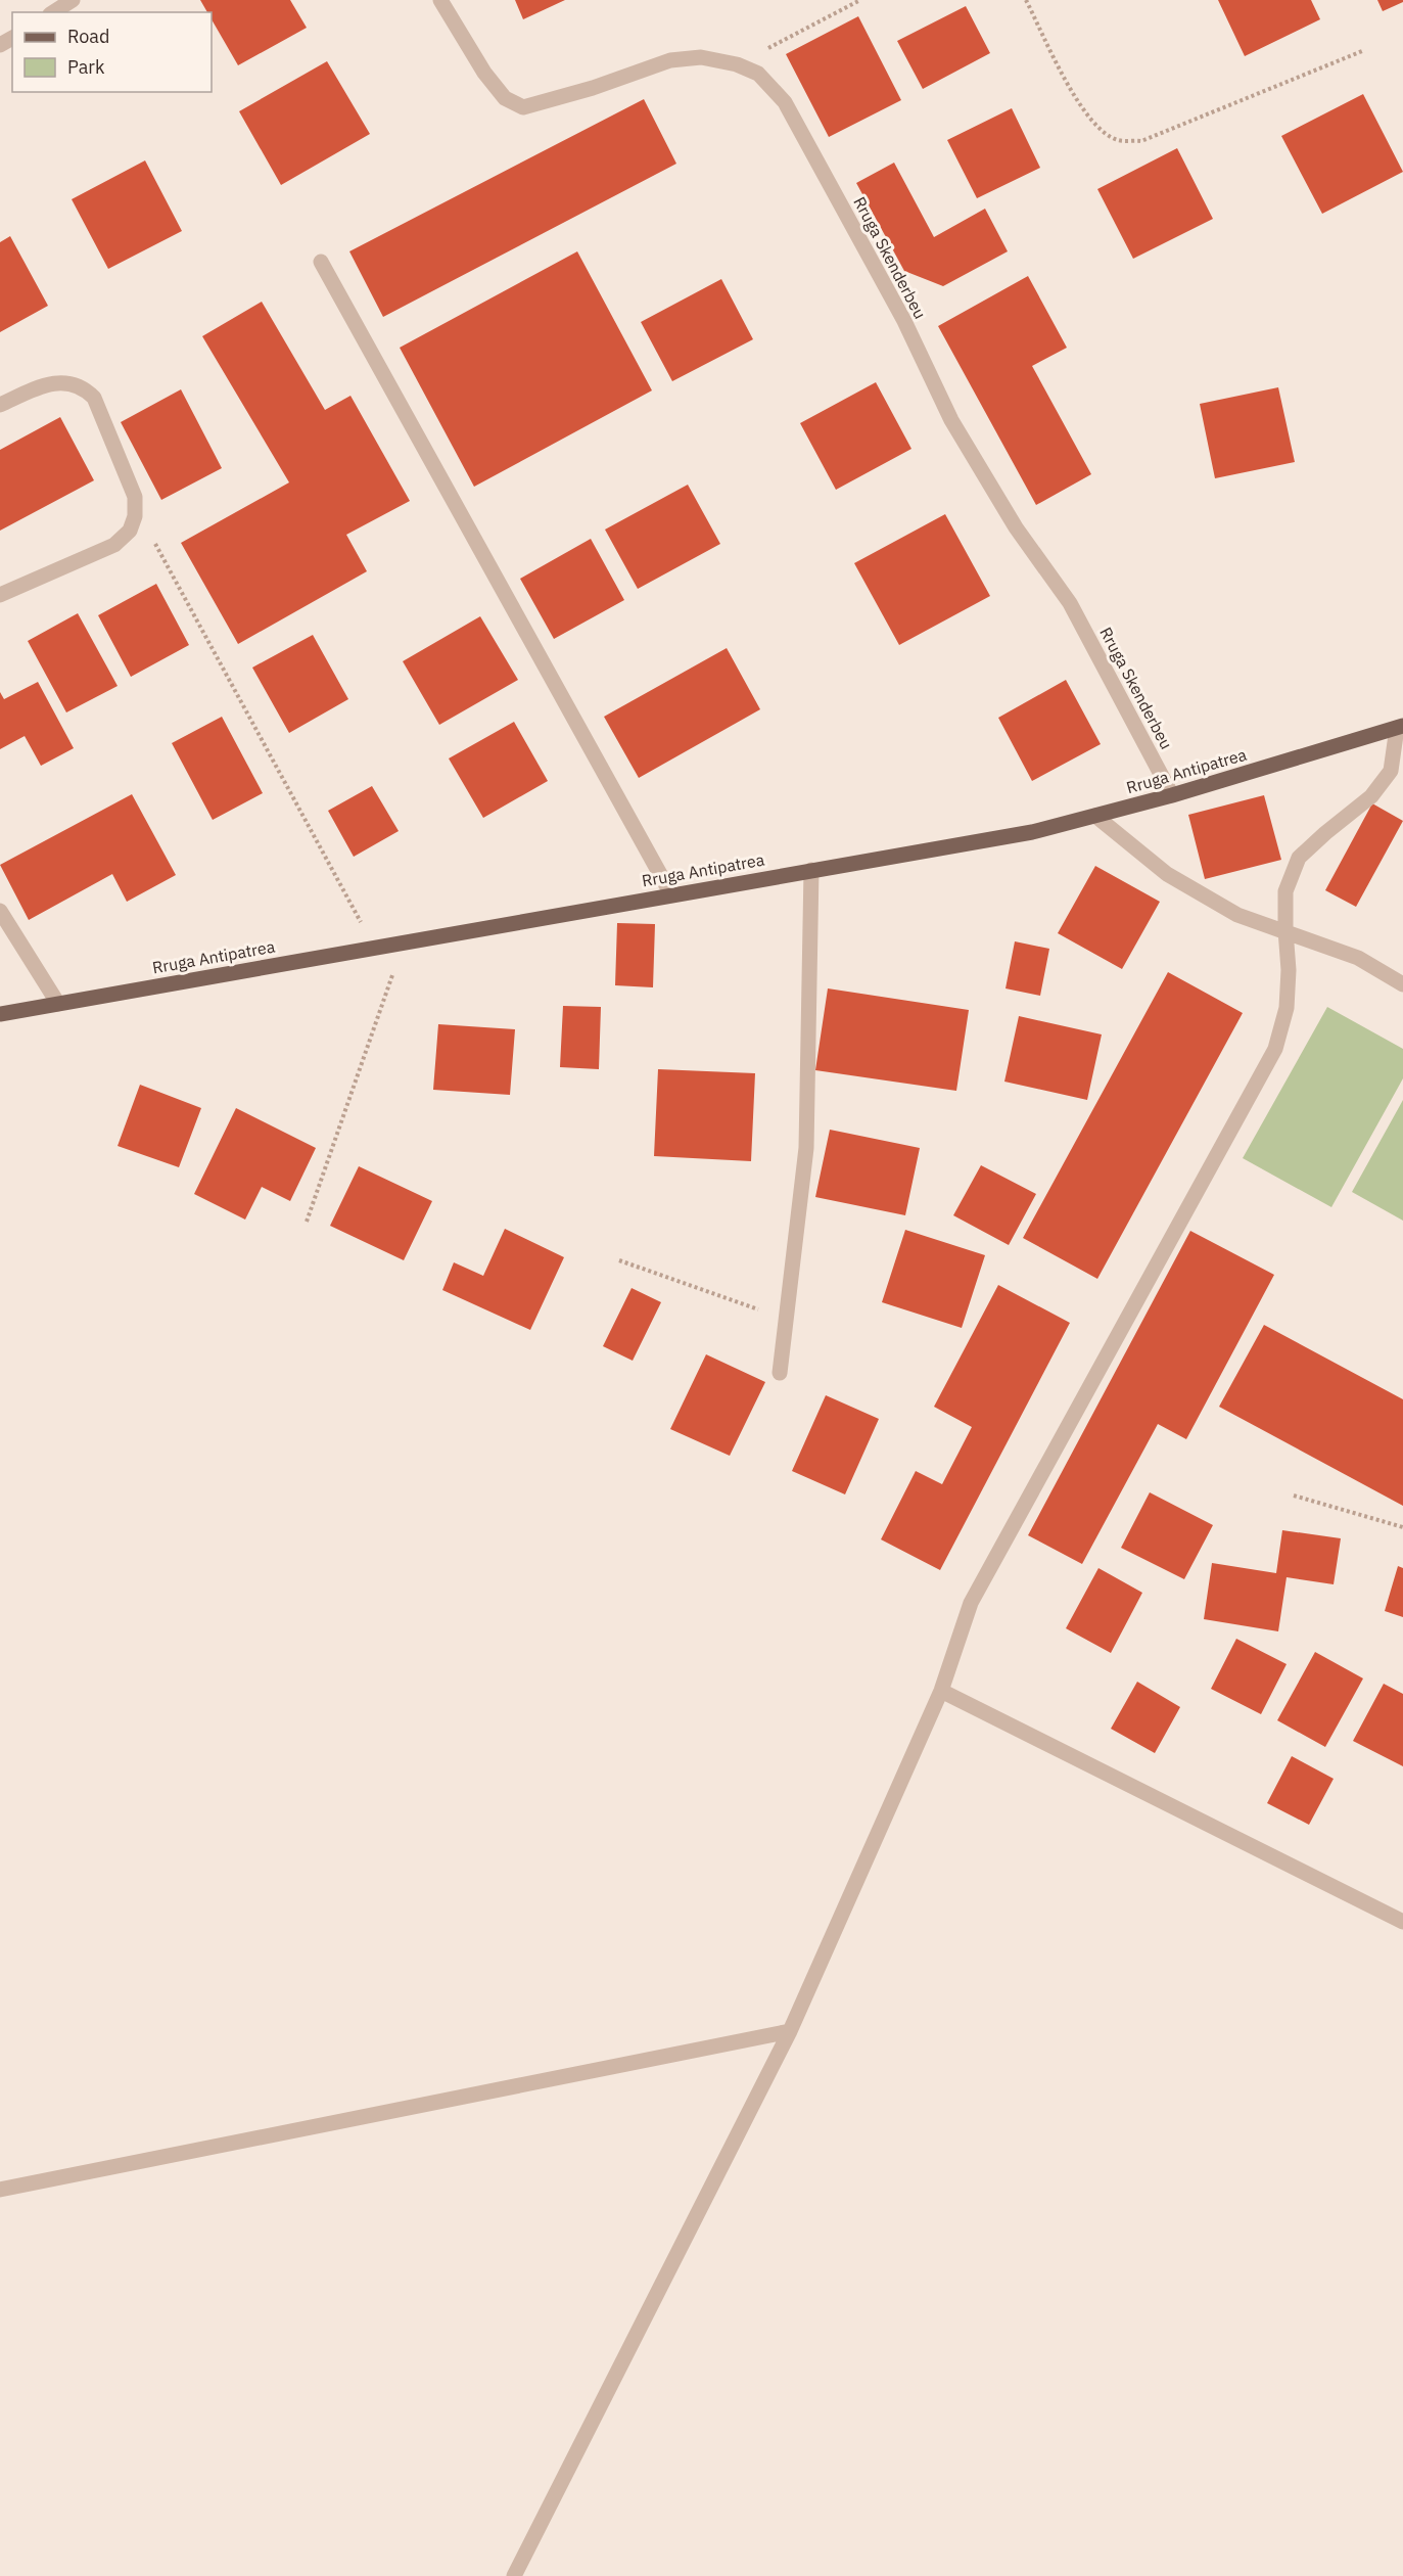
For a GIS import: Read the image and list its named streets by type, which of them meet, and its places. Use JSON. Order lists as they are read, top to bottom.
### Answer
{
  "streets": {
    "main road": ["Rruga Antipatrea"],
    "street": ["Rruga Skenderbeu"]
  },
  "crossings": [
    ["Rruga Skenderbeu", "Rruga Antipatrea"]
  ],
  "legend": ["Road", "Park"]
}
